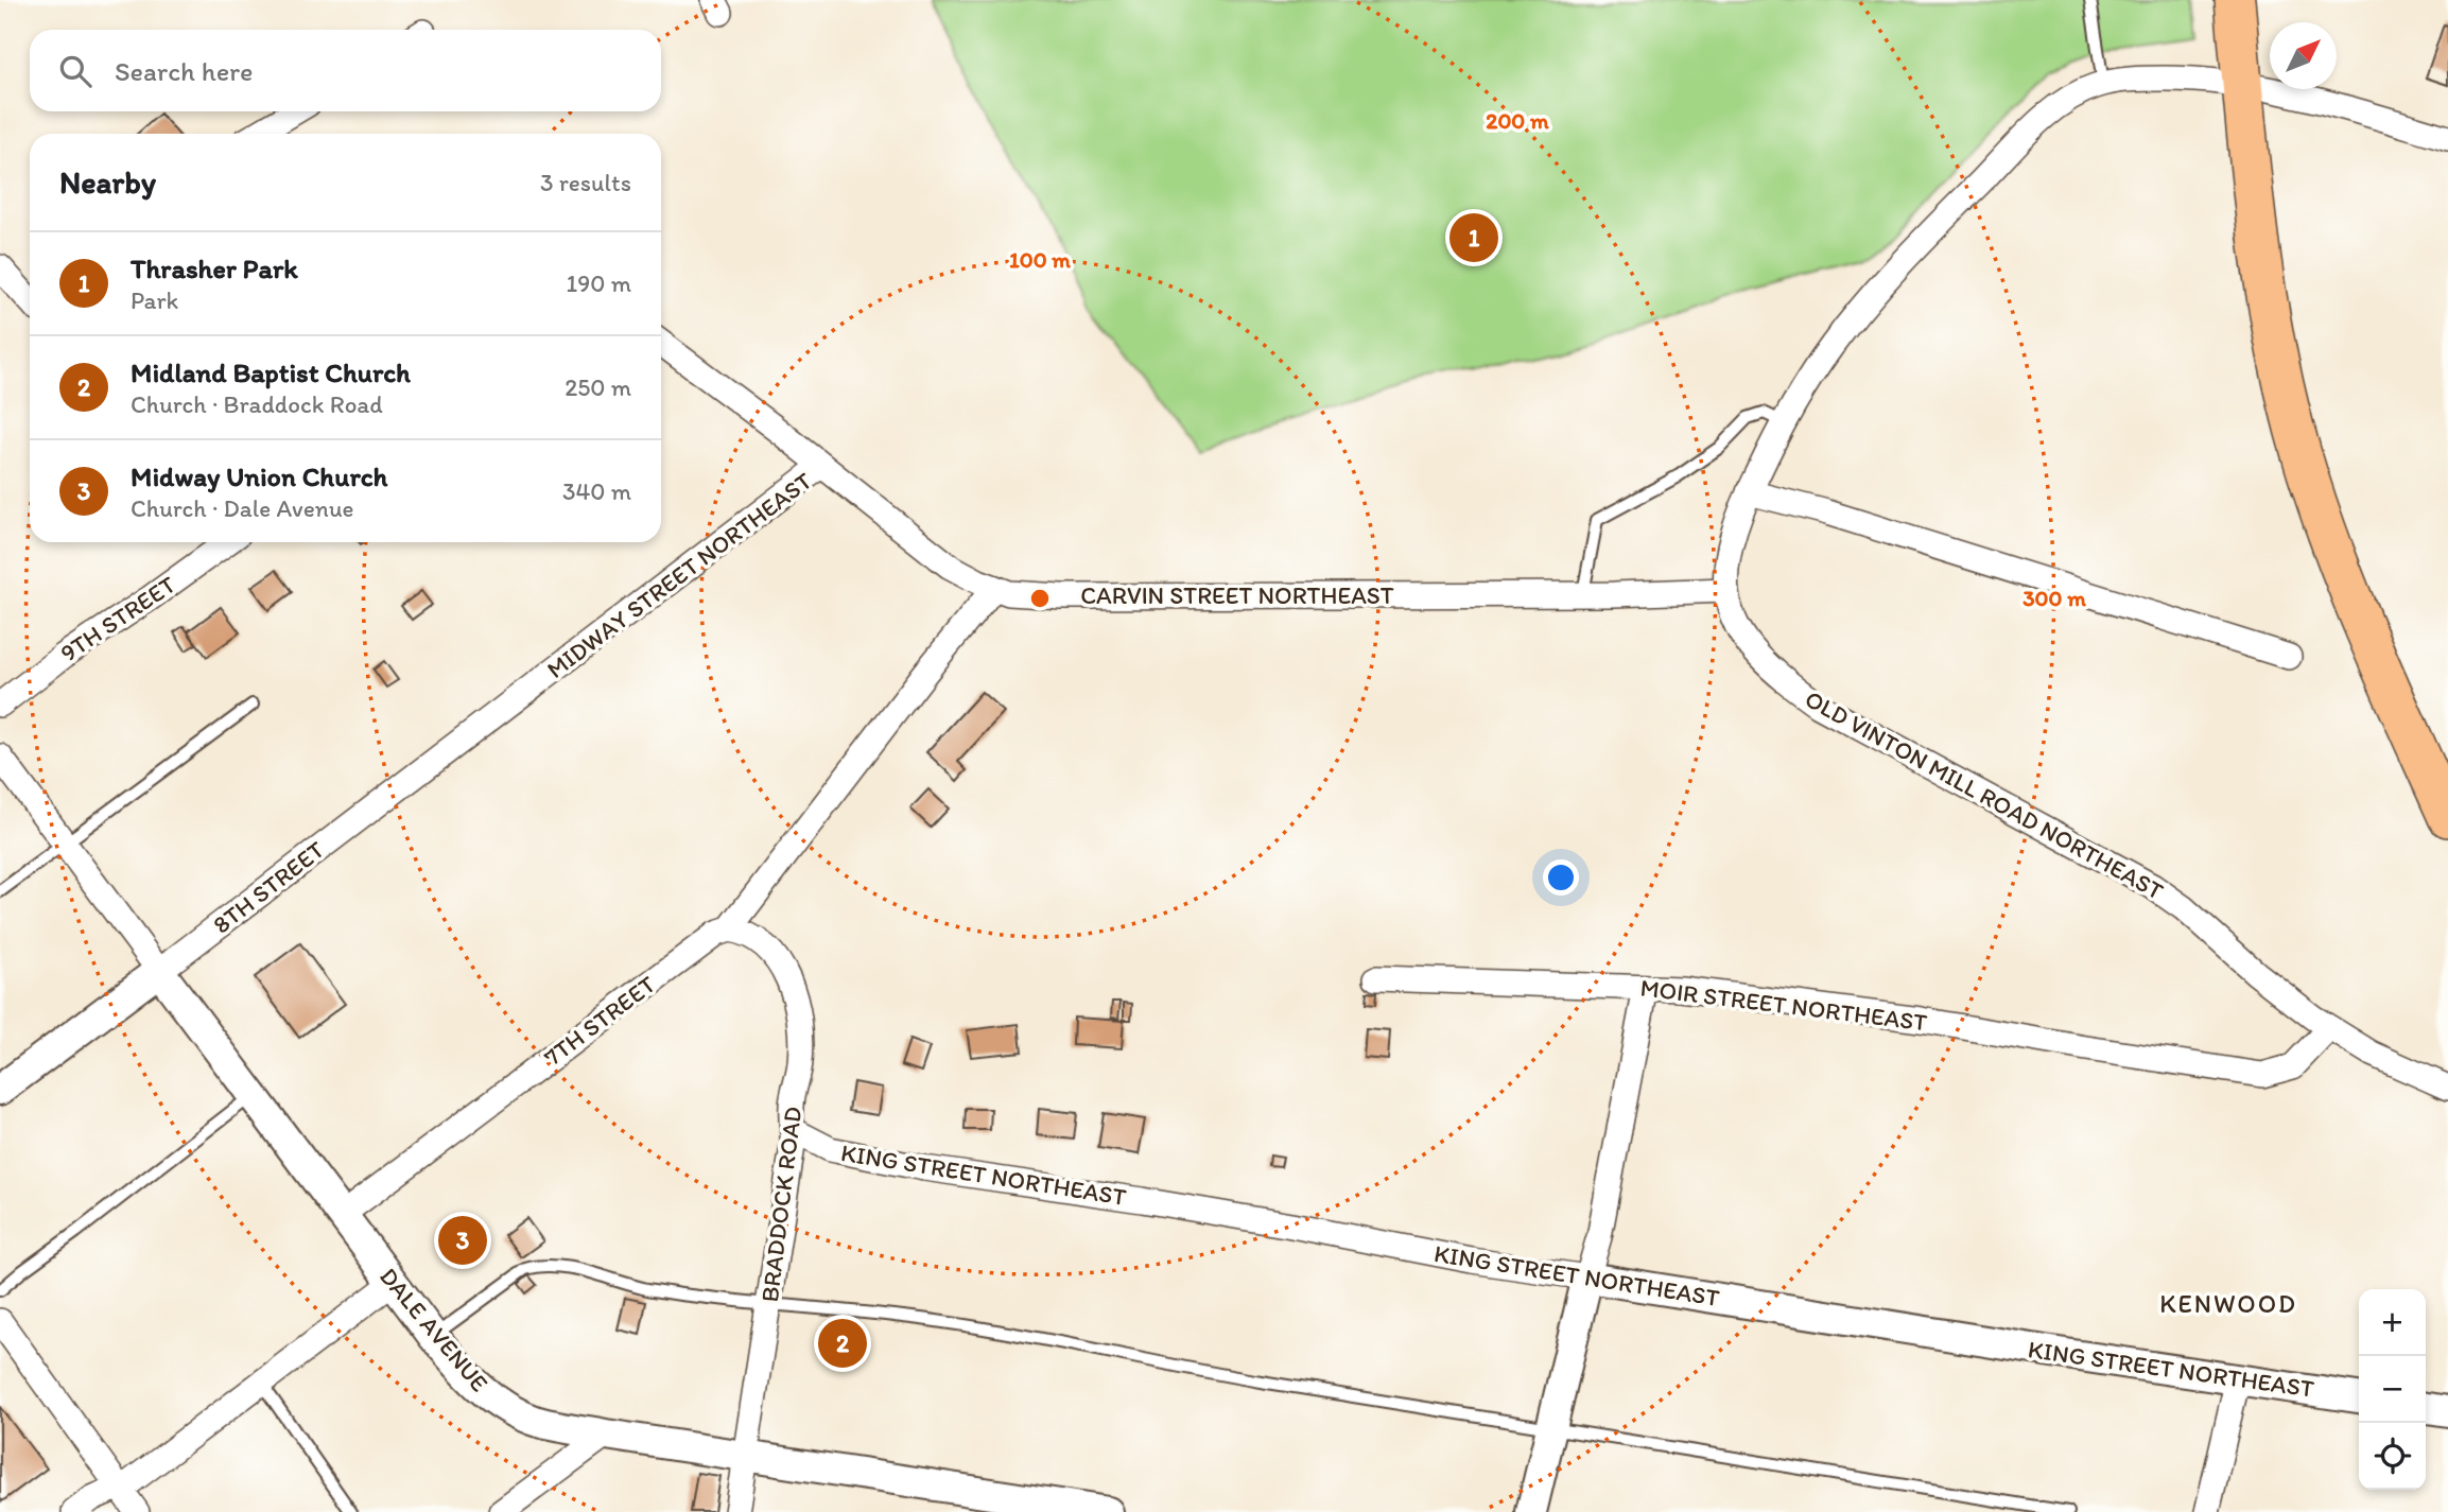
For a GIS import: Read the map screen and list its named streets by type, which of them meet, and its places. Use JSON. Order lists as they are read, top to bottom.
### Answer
{
  "streets": {
    "street": [
      "MIDWAY STREET NORTHEAST",
      "CARVIN STREET NORTHEAST",
      "9TH STREET",
      "OLD VINTON MILL ROAD NORTHEAST",
      "8TH STREET",
      "MOIR STREET NORTHEAST",
      "7TH STREET",
      "KING STREET NORTHEAST",
      "BRADDOCK ROAD",
      "DALE AVENUE"
    ]
  },
  "crossings": [
    ["MIDWAY STREET NORTHEAST", "CARVIN STREET NORTHEAST"],
    ["MIDWAY STREET NORTHEAST", "8TH STREET"],
    ["CARVIN STREET NORTHEAST", "OLD VINTON MILL ROAD NORTHEAST"],
    ["CARVIN STREET NORTHEAST", "7TH STREET"],
    ["OLD VINTON MILL ROAD NORTHEAST", "MOIR STREET NORTHEAST"],
    ["8TH STREET", "DALE AVENUE"],
    ["7TH STREET", "BRADDOCK ROAD"],
    ["7TH STREET", "DALE AVENUE"],
    ["KING STREET NORTHEAST", "BRADDOCK ROAD"],
    ["BRADDOCK ROAD", "DALE AVENUE"]
  ],
  "districts": ["KENWOOD"],
  "north": "top right",
  "page": {
    "search": "Search here",
    "heading": ["Nearby", "3 results"],
    "pins": ["1", "3", "2"],
    "list": [
      {
        "mark": "1",
        "name": "Thrasher Park",
        "note": "Park",
        "value": "190 m"
      },
      {
        "mark": "2",
        "name": "Midland Baptist Church",
        "note": "Church · Braddock Road",
        "value": "250 m"
      },
      {
        "mark": "3",
        "name": "Midway Union Church",
        "note": "Church · Dale Avenue",
        "value": "340 m"
      }
    ],
    "map_buttons": ["+", "−"]
  },
  "rings": ["200 m", "100 m", "300 m"]
}
